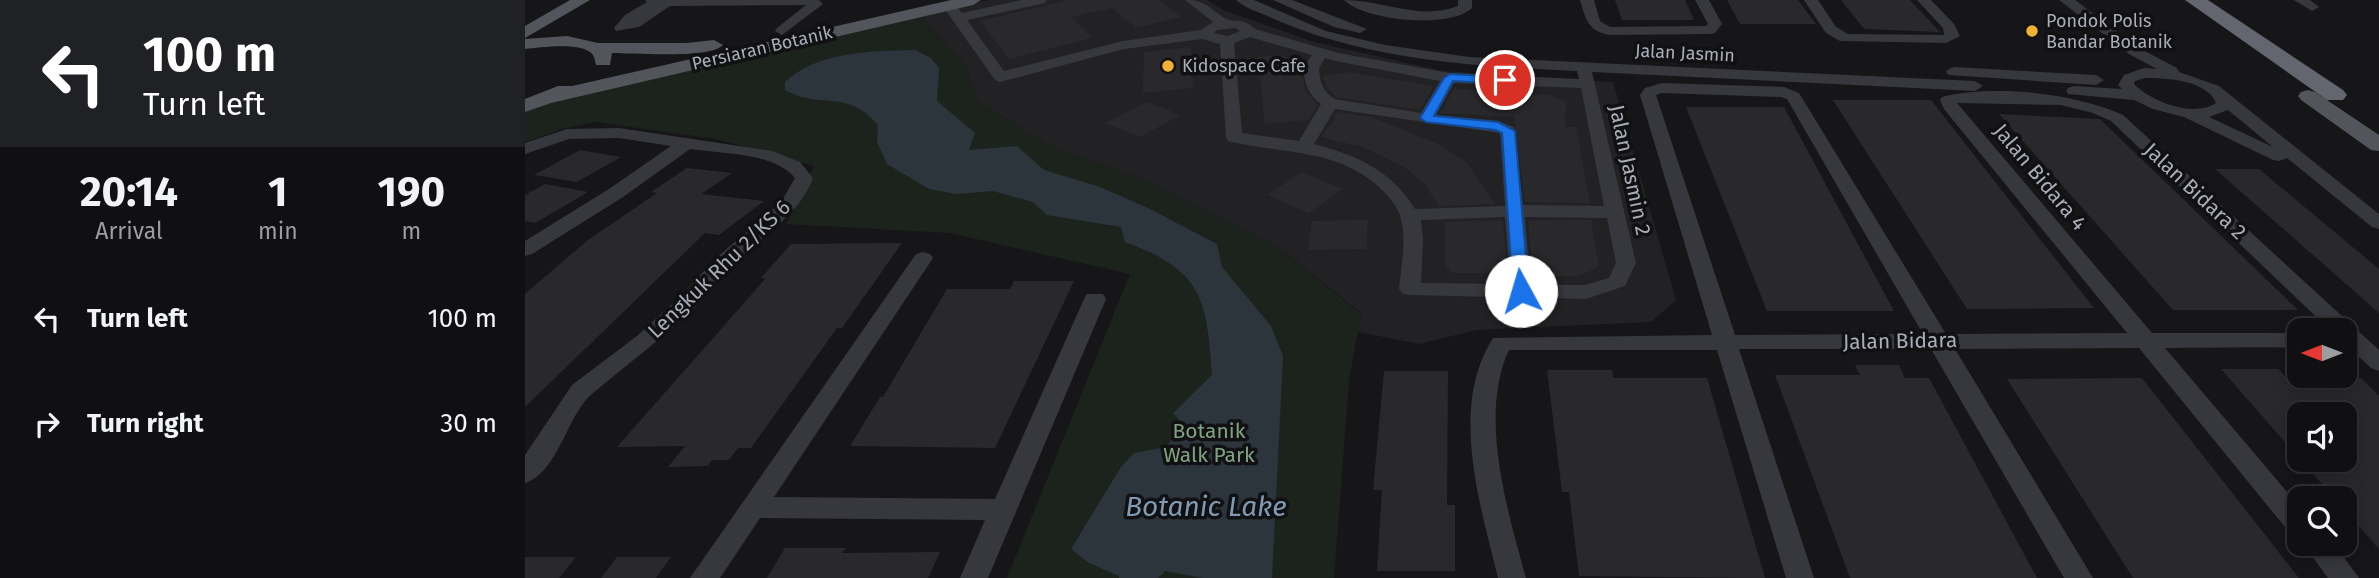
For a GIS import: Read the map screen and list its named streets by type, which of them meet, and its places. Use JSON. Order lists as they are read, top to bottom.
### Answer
{
  "streets": {
    "main road": ["Persiaran Botanik"],
    "street": [
      "Jalan Jasmin",
      "Jalan Jasmin 2",
      "Jalan Bidara 4",
      "Jalan Bidara 2",
      "Lengkuk Rhu 2/KS 6",
      "Jalan Bidara"
    ]
  },
  "crossings": [
    ["Jalan Jasmin", "Jalan Jasmin 2"],
    ["Jalan Bidara 4", "Jalan Bidara 2"],
    ["Jalan Bidara 4", "Jalan Bidara"]
  ],
  "water": ["Botanic Lake"],
  "parks": ["Botanik Walk Park"],
  "places": ["Pondok Polis Bandar Botanik", "Kidospace Cafe"],
  "north": "left",
  "page": {
    "turn": ["100 m", "Turn left"],
    "eta": [
      "20:14",
      "Arrival",
      "1",
      "min",
      "190",
      "m"
    ],
    "list": [
      {
        "name": "Turn left",
        "value": "100 m"
      },
      {
        "name": "Turn right",
        "value": "30 m"
      }
    ]
  }
}
